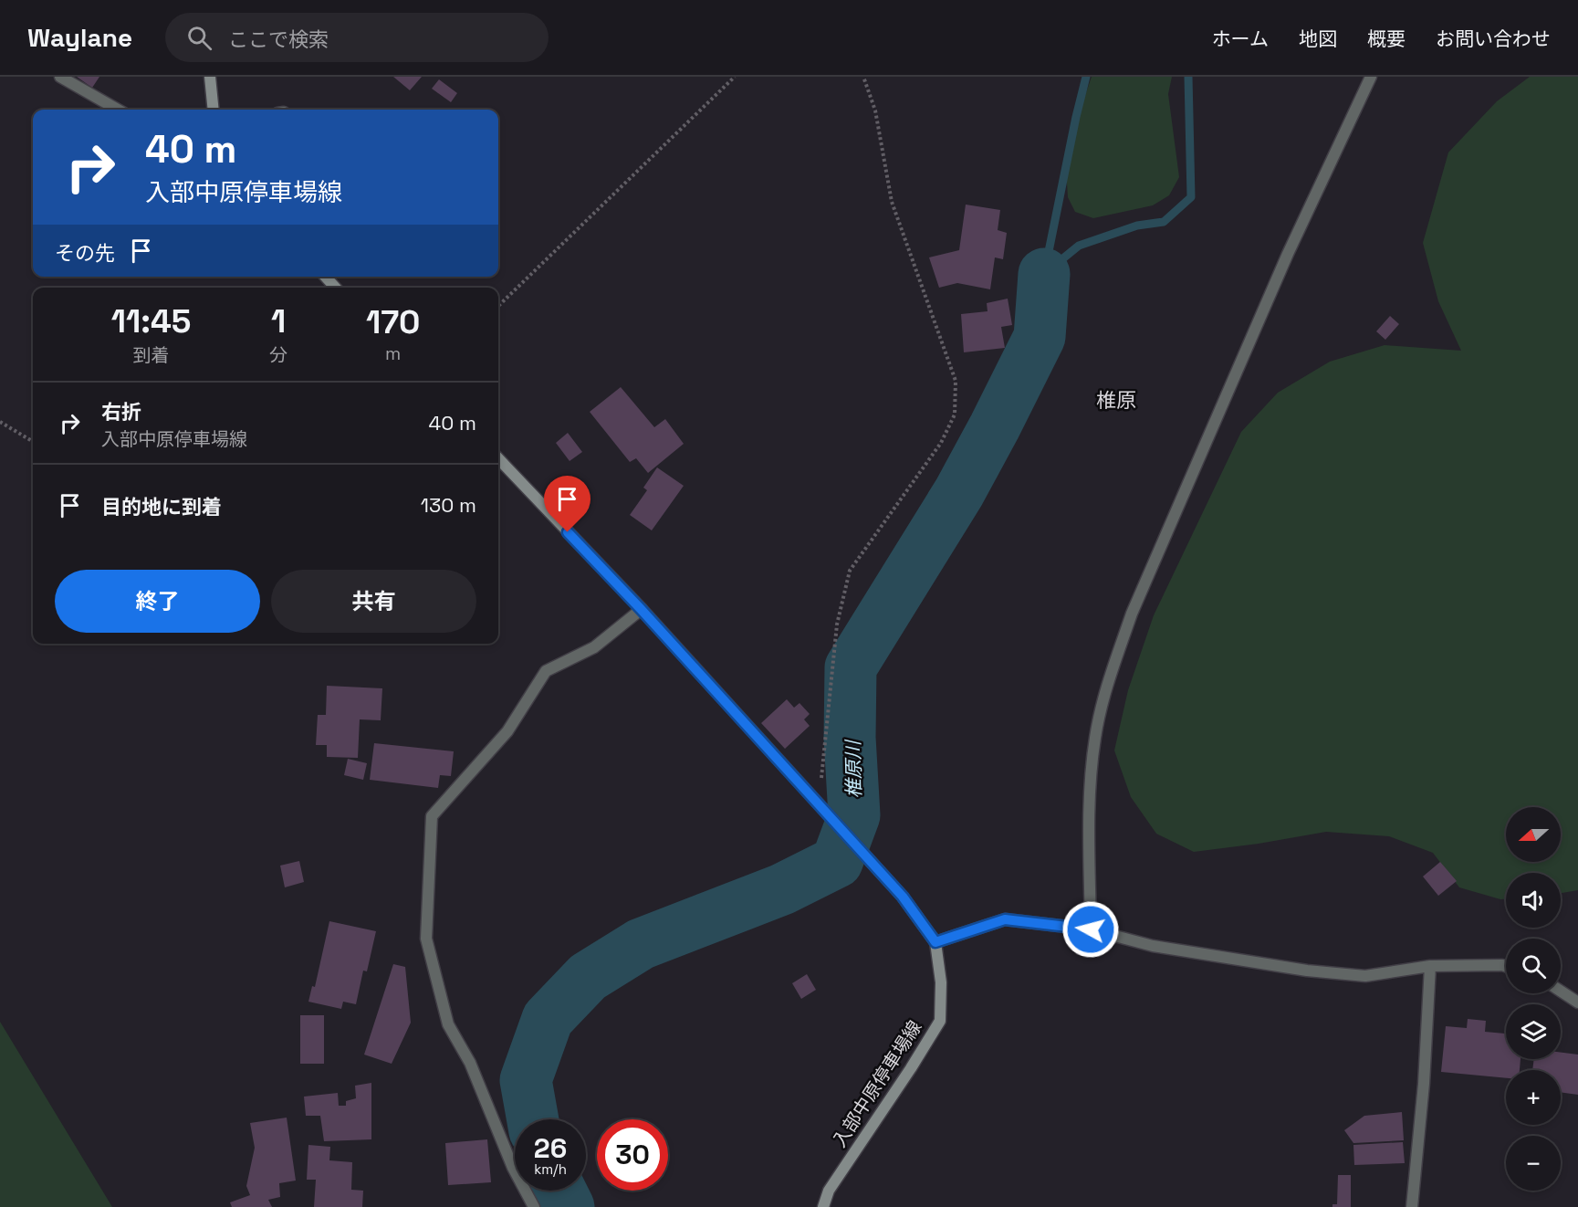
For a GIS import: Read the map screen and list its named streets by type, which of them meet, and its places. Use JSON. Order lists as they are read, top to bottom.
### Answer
{
  "streets": {
    "main road": ["入部中原停車場線"]
  },
  "districts": ["椎原"],
  "water": ["椎原川"],
  "north": "left",
  "page": {
    "header": "Waylane",
    "search": "ここで検索",
    "nav": [
      "ホーム",
      "地図",
      "概要",
      "お問い合わせ"
    ],
    "turn": ["40 m", "入部中原停車場線"],
    "then": "その先",
    "eta": [
      "11:45",
      "到着",
      "1",
      "分",
      "170",
      "m"
    ],
    "list": [
      {
        "name": "右折",
        "note": "入部中原停車場線",
        "value": "40 m"
      },
      {
        "name": "目的地に到着",
        "value": "130 m"
      }
    ],
    "buttons": ["終了", "共有"],
    "map_buttons": ["+", "−"],
    "speed": "26 km/h",
    "limit": "30"
  }
}
